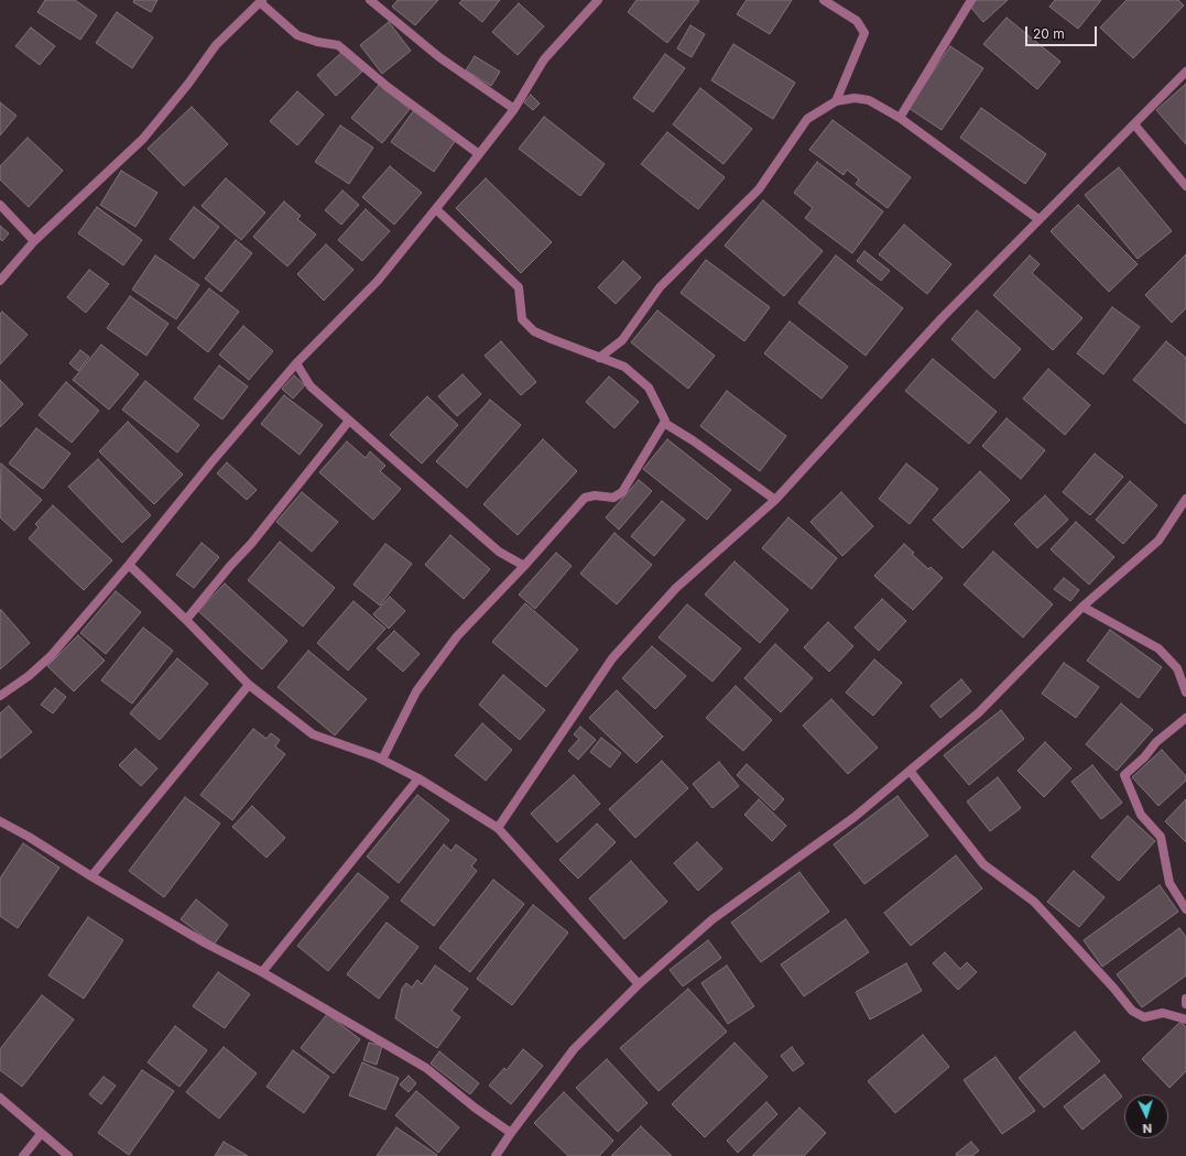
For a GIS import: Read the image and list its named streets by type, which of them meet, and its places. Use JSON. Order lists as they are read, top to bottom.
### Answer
{
  "scale_bar": "20 m",
  "north": "bottom"
}
